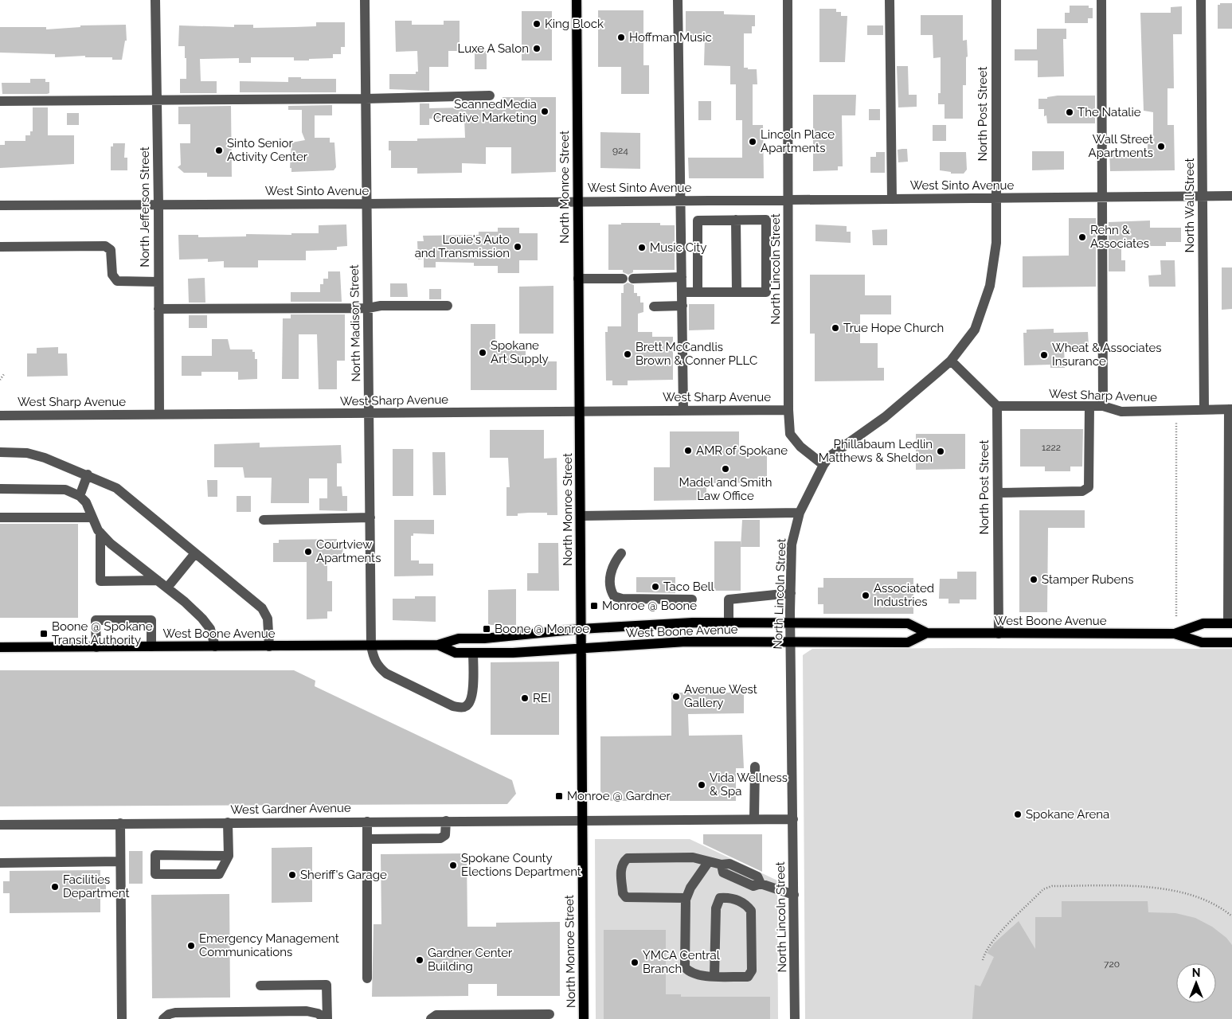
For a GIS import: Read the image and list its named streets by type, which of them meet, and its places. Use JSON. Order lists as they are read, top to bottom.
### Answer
{
  "streets": {
    "main road": ["North Monroe Street", "West Boone Avenue"],
    "street": [
      "North Post Street",
      "West Sinto Avenue",
      "North Wall Street",
      "North Jefferson Street",
      "North Lincoln Street",
      "North Madison Street",
      "West Sharp Avenue",
      "West Gardner Avenue"
    ]
  },
  "crossings": [
    ["North Post Street", "West Sinto Avenue"],
    ["North Post Street", "North Lincoln Street"],
    ["North Post Street", "West Sharp Avenue"],
    ["North Post Street", "West Boone Avenue"],
    ["West Sinto Avenue", "North Monroe Street"],
    ["West Sinto Avenue", "North Wall Street"],
    ["West Sinto Avenue", "North Jefferson Street"],
    ["West Sinto Avenue", "North Lincoln Street"],
    ["West Sinto Avenue", "North Madison Street"],
    ["North Monroe Street", "West Sharp Avenue"],
    ["North Monroe Street", "West Boone Avenue"],
    ["North Monroe Street", "West Gardner Avenue"],
    ["North Wall Street", "West Sharp Avenue"],
    ["North Jefferson Street", "West Sharp Avenue"],
    ["North Lincoln Street", "West Sharp Avenue"],
    ["North Lincoln Street", "West Boone Avenue"],
    ["North Lincoln Street", "West Gardner Avenue"],
    ["North Madison Street", "West Sharp Avenue"],
    ["North Madison Street", "West Boone Avenue"]
  ],
  "places": {
    "other": [
      "King Block",
      "Hoffman Music",
      "Luxe A Salon",
      "ScannedMedia Creative Marketing",
      "The Natalie",
      "Lincoln Place Apartments",
      "Wall Street Apartments",
      "Sinto Senior Activity Center",
      "Rehn & Associates",
      "Louie's Auto and Transmission",
      "Music City",
      "True Hope Church",
      "Spokane Art Supply",
      "Brett McCandlis Brown & Conner PLLC",
      "Wheat & Associates Insurance",
      "AMR of Spokane",
      "Phillabaum Ledlin Matthews & Sheldon",
      "Madel and Smith Law Office",
      "Courtview Apartments",
      "Stamper Rubens",
      "Taco Bell",
      "Associated Industries",
      "Avenue West Gallery",
      "REI",
      "Vida Wellness & Spa",
      "Spokane Arena",
      "Spokane County Elections Department",
      "Sheriff's Garage",
      "Facilities Department",
      "Emergency Management Communications",
      "Gardner Center Building",
      "YMCA Central Branch"
    ],
    "transit": [
      "Monroe @ Boone",
      "Boone @ Monroe",
      "Boone @ Spokane Transit Authority",
      "Monroe @ Gardner"
    ]
  },
  "house_numbers": ["924", "1222", "720"],
  "north": "top"
}
